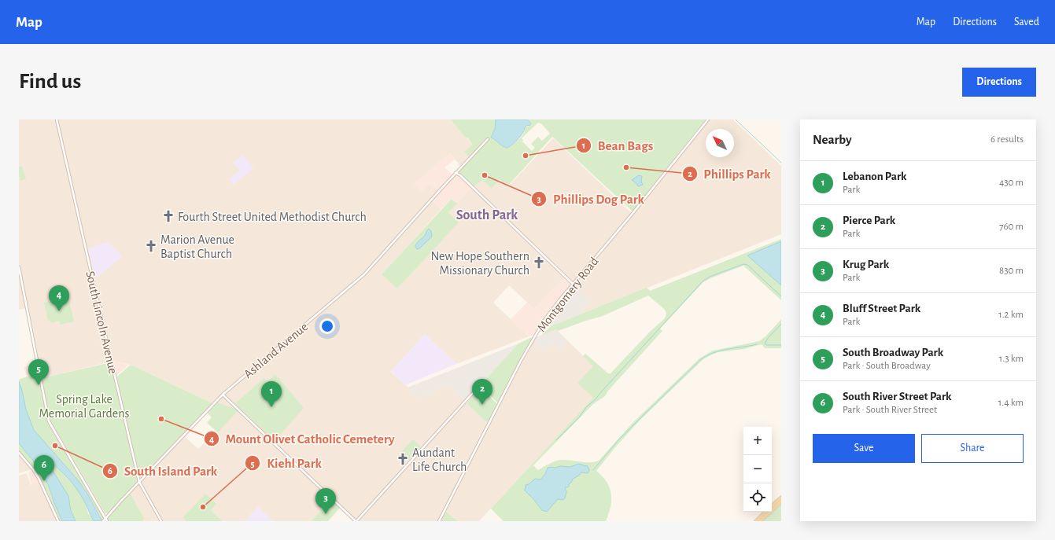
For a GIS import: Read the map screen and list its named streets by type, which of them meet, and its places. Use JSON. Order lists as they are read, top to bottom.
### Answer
{
  "streets": {
    "street": ["Montgomery Road", "South Lincoln Avenue", "Ashland Avenue"]
  },
  "crossings": [
    ["South Lincoln Avenue", "Ashland Avenue"]
  ],
  "districts": ["South Park"],
  "parks": ["Spring Lake Memorial Gardens"],
  "places": {
    "other": [
      "Bean Bags",
      "Phillips Park",
      "Phillips Dog Park",
      "Mount Olivet Catholic Cemetery",
      "South Island Park",
      "Kiehl Park"
    ],
    "church": [
      "Fourth Street United Methodist Church",
      "Marion Avenue Baptist Church",
      "New Hope Southern Missionary Church",
      "Aundant Life Church"
    ]
  },
  "north": "top left",
  "page": {
    "header": "Map",
    "nav": ["Map", "Directions", "Saved"],
    "buttons": [
      "Directions",
      ["Save", "Share"]
    ],
    "title": "Find us",
    "heading": ["Nearby", "6 results"],
    "list": [
      {
        "mark": "1",
        "name": "Lebanon Park",
        "note": "Park",
        "value": "430 m"
      },
      {
        "mark": "2",
        "name": "Pierce Park",
        "note": "Park",
        "value": "760 m"
      },
      {
        "mark": "3",
        "name": "Krug Park",
        "note": "Park",
        "value": "830 m"
      },
      {
        "mark": "4",
        "name": "Bluff Street Park",
        "note": "Park",
        "value": "1.2 km"
      },
      {
        "mark": "5",
        "name": "South Broadway Park",
        "note": "Park · South Broadway",
        "value": "1.3 km"
      },
      {
        "mark": "6",
        "name": "South River Street Park",
        "note": "Park · South River Street",
        "value": "1.4 km"
      }
    ],
    "pins": [
      "4",
      "5",
      "2",
      "1",
      "6",
      "3"
    ],
    "map_buttons": ["+", "−"]
  }
}
